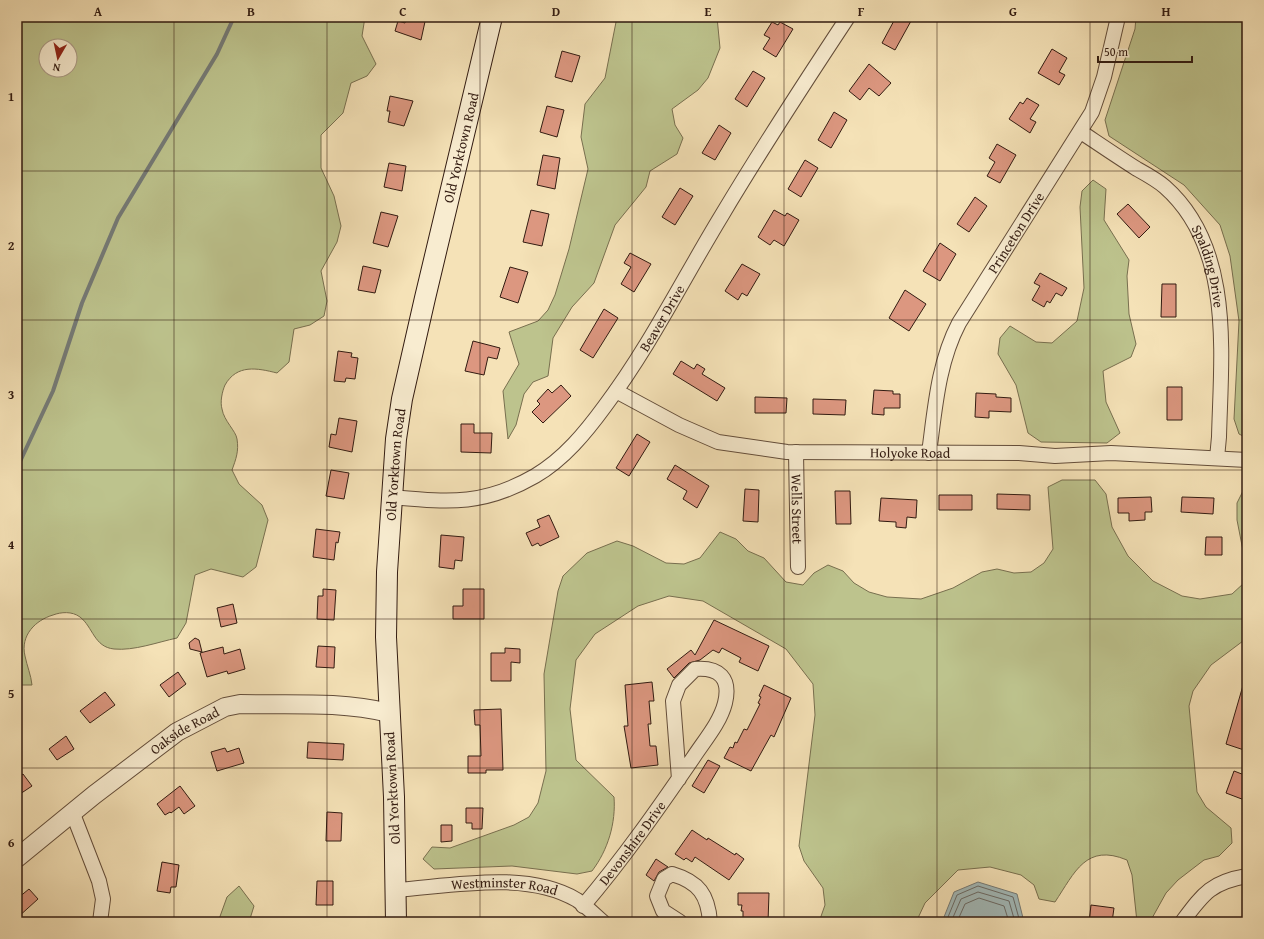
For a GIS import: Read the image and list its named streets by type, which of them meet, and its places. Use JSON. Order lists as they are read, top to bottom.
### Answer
{
  "streets": {
    "main road": ["Old Yorktown Road"],
    "street": [
      "Princeton Drive",
      "Spalding Drive",
      "Beaver Drive",
      "Holyoke Road",
      "Wells Street",
      "Oakside Road",
      "Devonshire Drive",
      "Westminster Road"
    ]
  },
  "crossings": [
    ["Old Yorktown Road", "Beaver Drive"],
    ["Old Yorktown Road", "Oakside Road"],
    ["Old Yorktown Road", "Westminster Road"],
    ["Princeton Drive", "Spalding Drive"],
    ["Princeton Drive", "Holyoke Road"],
    ["Spalding Drive", "Holyoke Road"],
    ["Beaver Drive", "Holyoke Road"],
    ["Holyoke Road", "Wells Street"],
    ["Devonshire Drive", "Westminster Road"]
  ],
  "scale_bar": "50 m",
  "north": "bottom",
  "grid": {
    "columns": [
      "A",
      "B",
      "C",
      "D",
      "E",
      "F",
      "G",
      "H"
    ],
    "rows": [
      "1",
      "2",
      "3",
      "4",
      "5",
      "6"
    ]
  }
}
